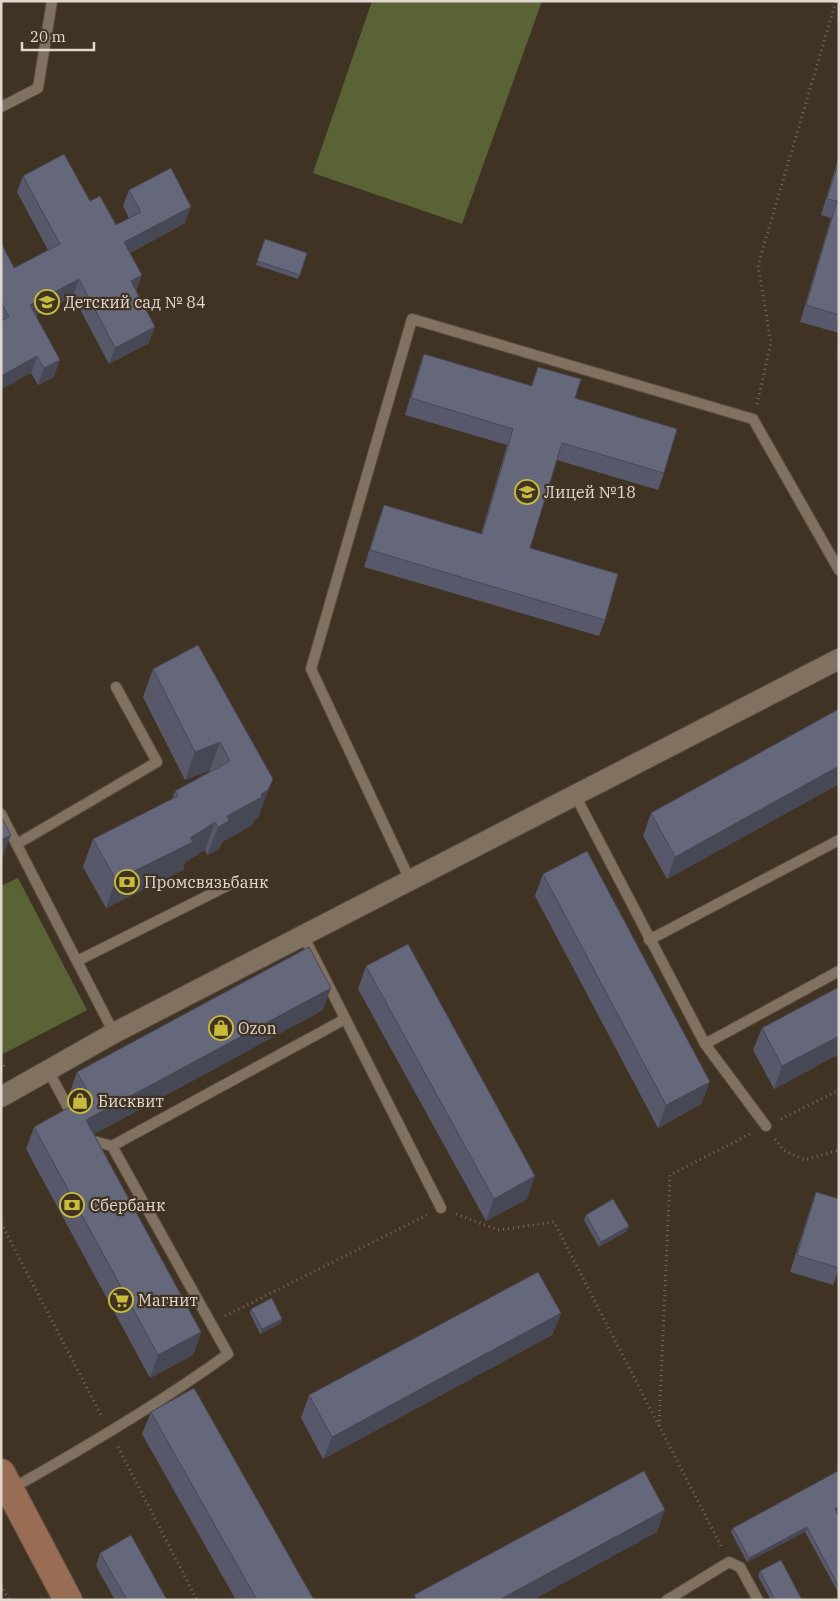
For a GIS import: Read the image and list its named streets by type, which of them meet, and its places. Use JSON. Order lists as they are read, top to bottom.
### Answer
{
  "places": {
    "school or university": ["Детский сад № 84", "Лицей №18"],
    "bank": ["Промсвязьбанк", "Сбербанк"],
    "shop": ["Ozon", "Бисквит"],
    "supermarket": ["Магнит"]
  },
  "scale_bar": "20 m"
}
